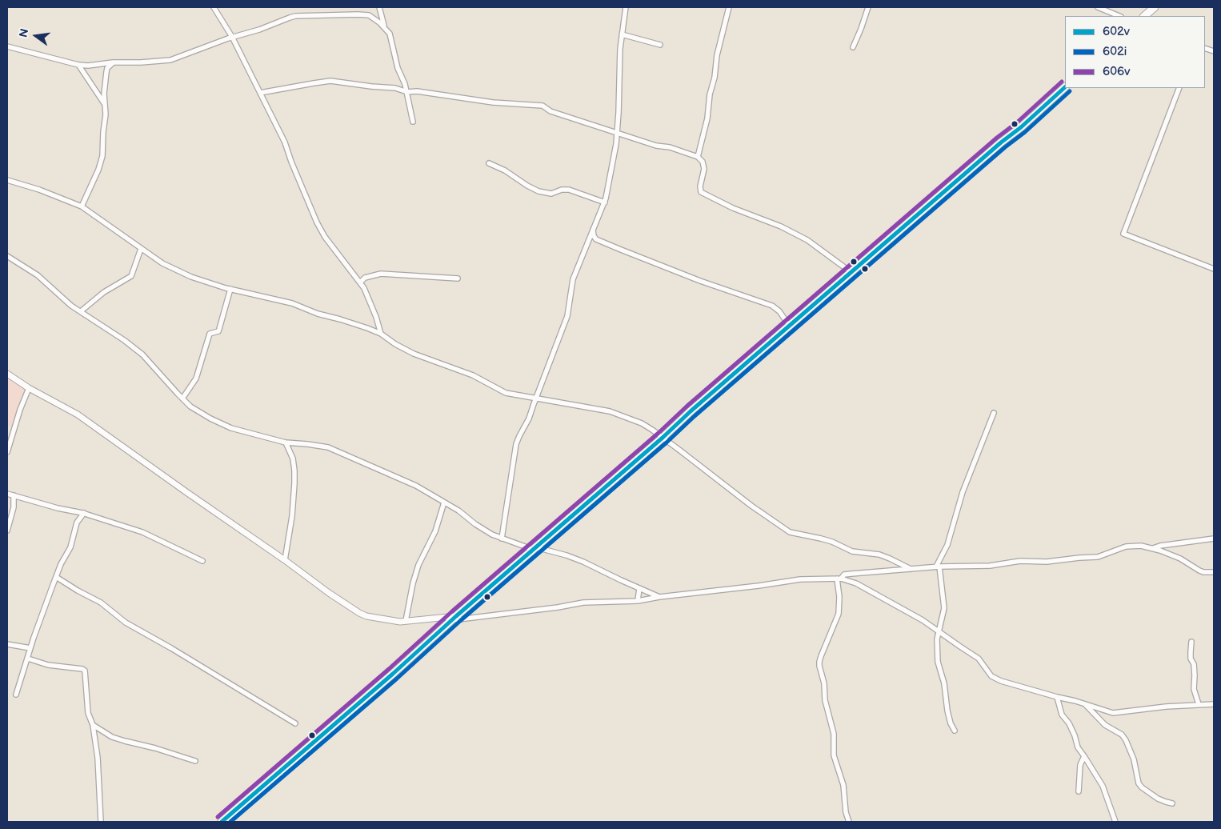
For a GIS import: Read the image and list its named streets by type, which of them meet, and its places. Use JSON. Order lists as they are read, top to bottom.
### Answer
{
  "lines": ["transit line 606v", "transit line 602v", "transit line 602i"],
  "legend": ["602v", "602i", "606v"],
  "north": "left"
}
